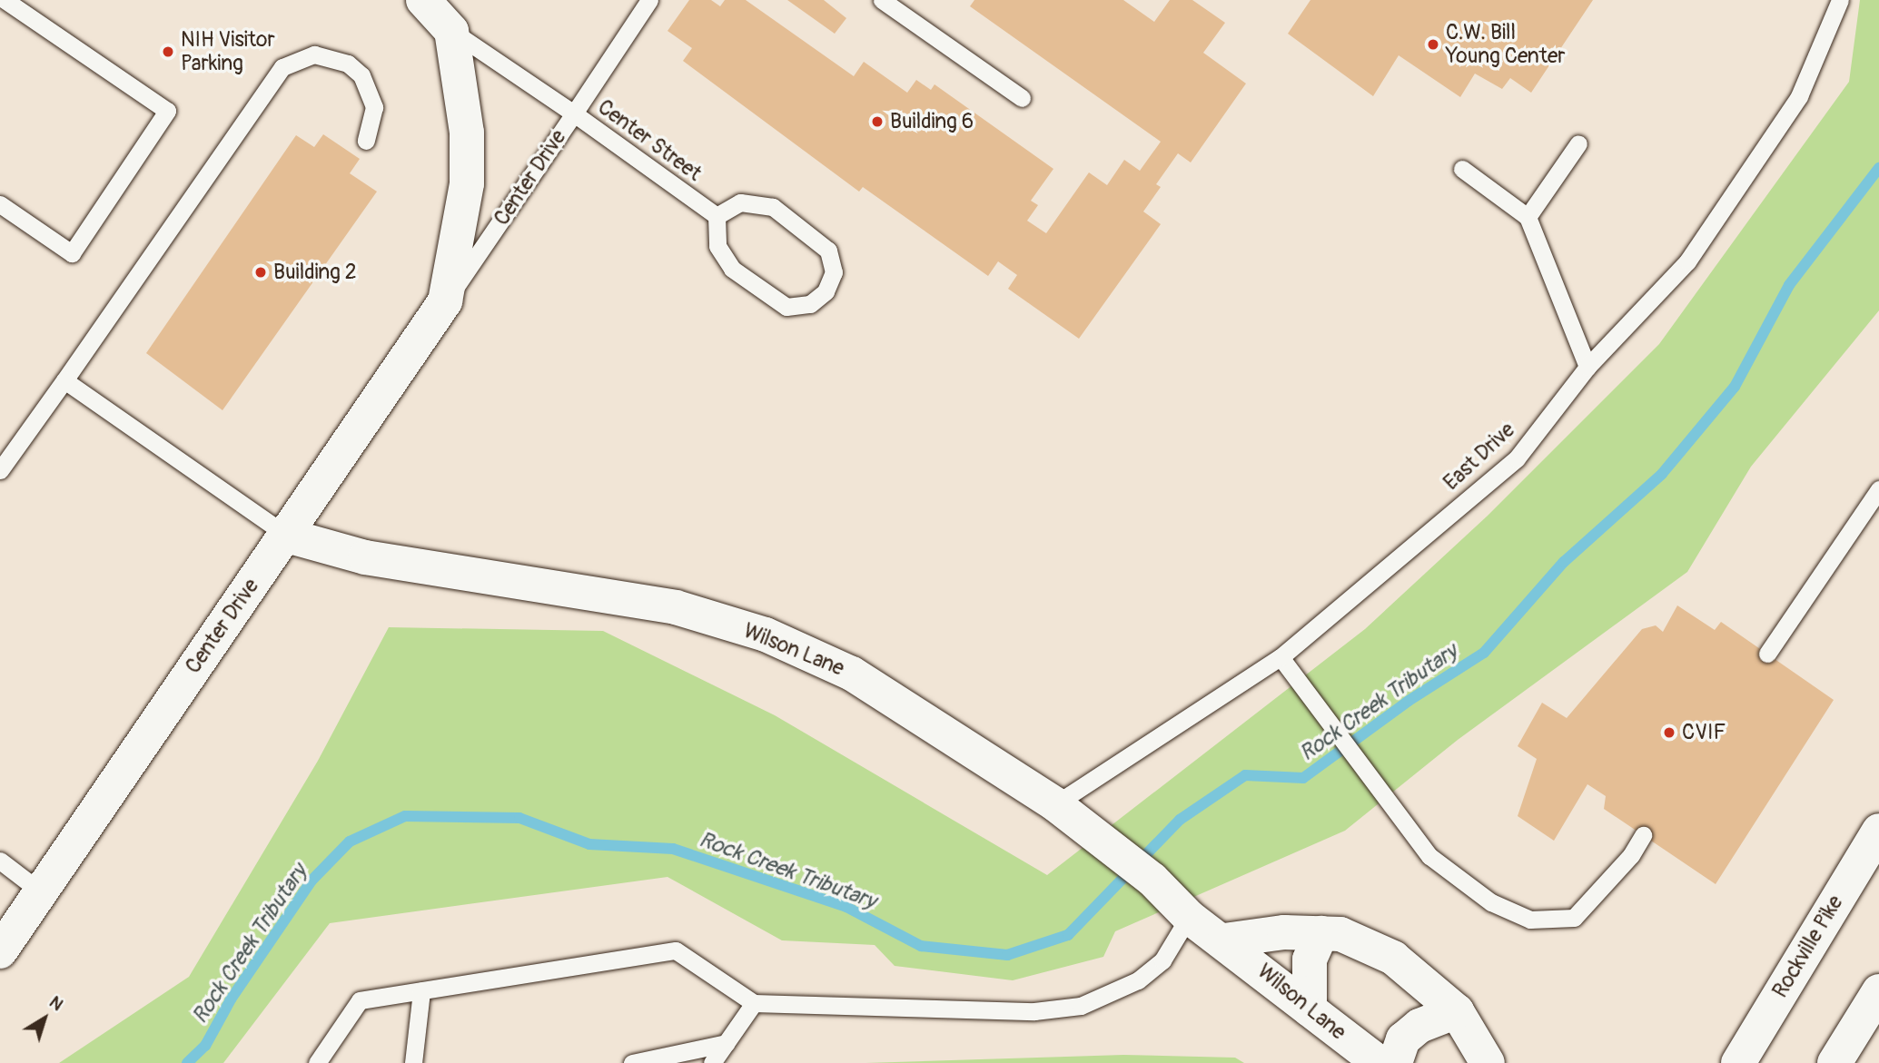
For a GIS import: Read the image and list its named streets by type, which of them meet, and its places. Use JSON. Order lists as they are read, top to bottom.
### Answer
{
  "streets": {
    "street": ["Center Drive", "Wilson Lane", "Rockville Pike"],
    "lane": ["Center Street", "East Drive"]
  },
  "crossings": [
    ["Center Street", "Center Drive"],
    ["Center Drive", "Wilson Lane"],
    ["East Drive", "Wilson Lane"]
  ],
  "water": ["Rock Creek Tributary"],
  "places": [
    "C.W. Bill Young Center",
    "NIH Visitor Parking",
    "Building 6",
    "Building 2",
    "CVIF"
  ],
  "north": "top right"
}
